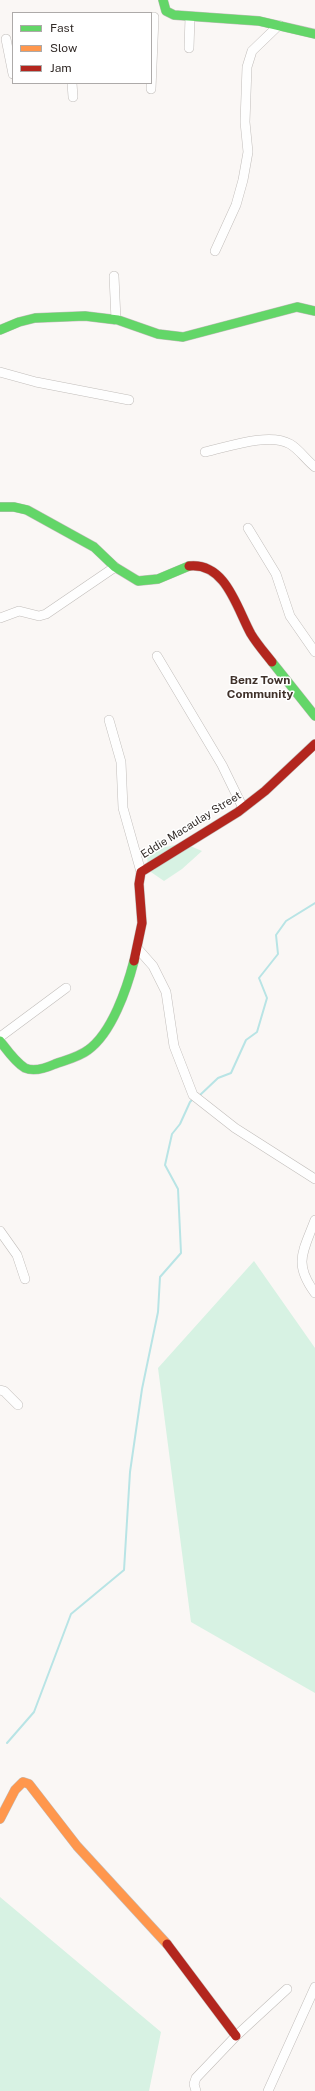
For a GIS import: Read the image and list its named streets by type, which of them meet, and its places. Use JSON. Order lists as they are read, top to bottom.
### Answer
{
  "streets": {
    "street": ["Eddie Macaulay Street"]
  },
  "districts": ["Benz Town Community"],
  "legend": ["Fast", "Slow", "Jam"]
}
